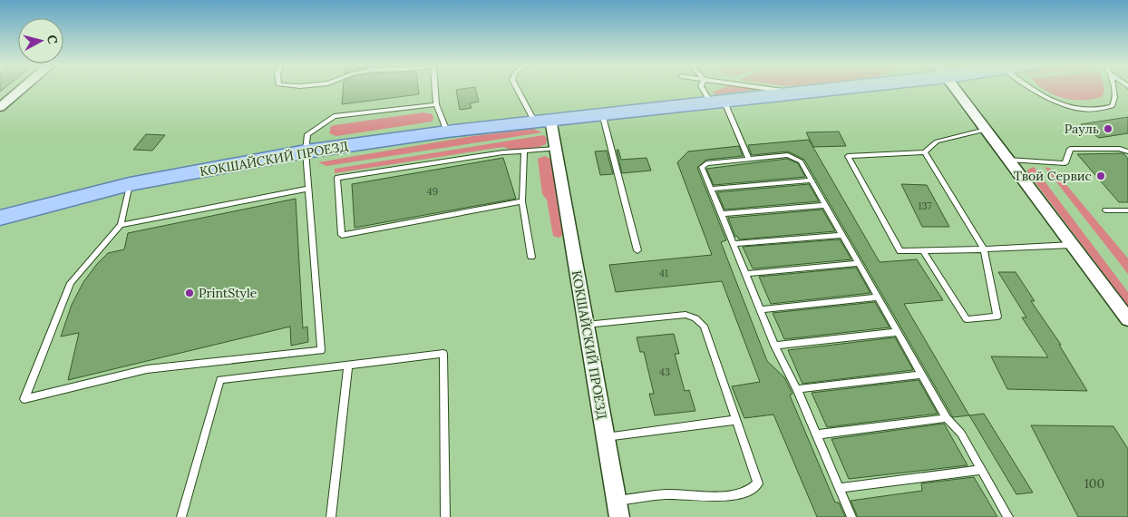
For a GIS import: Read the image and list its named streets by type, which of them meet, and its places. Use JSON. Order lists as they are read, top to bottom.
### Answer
{
  "streets": {
    "main road": ["КОКШАЙСКИЙ ПРОЕЗД"]
  },
  "places": ["Рауль", "Твой Сервис", "PrintStyle"],
  "house_numbers": [
    "49",
    "137",
    "41",
    "43",
    "100"
  ],
  "north": "right"
}
